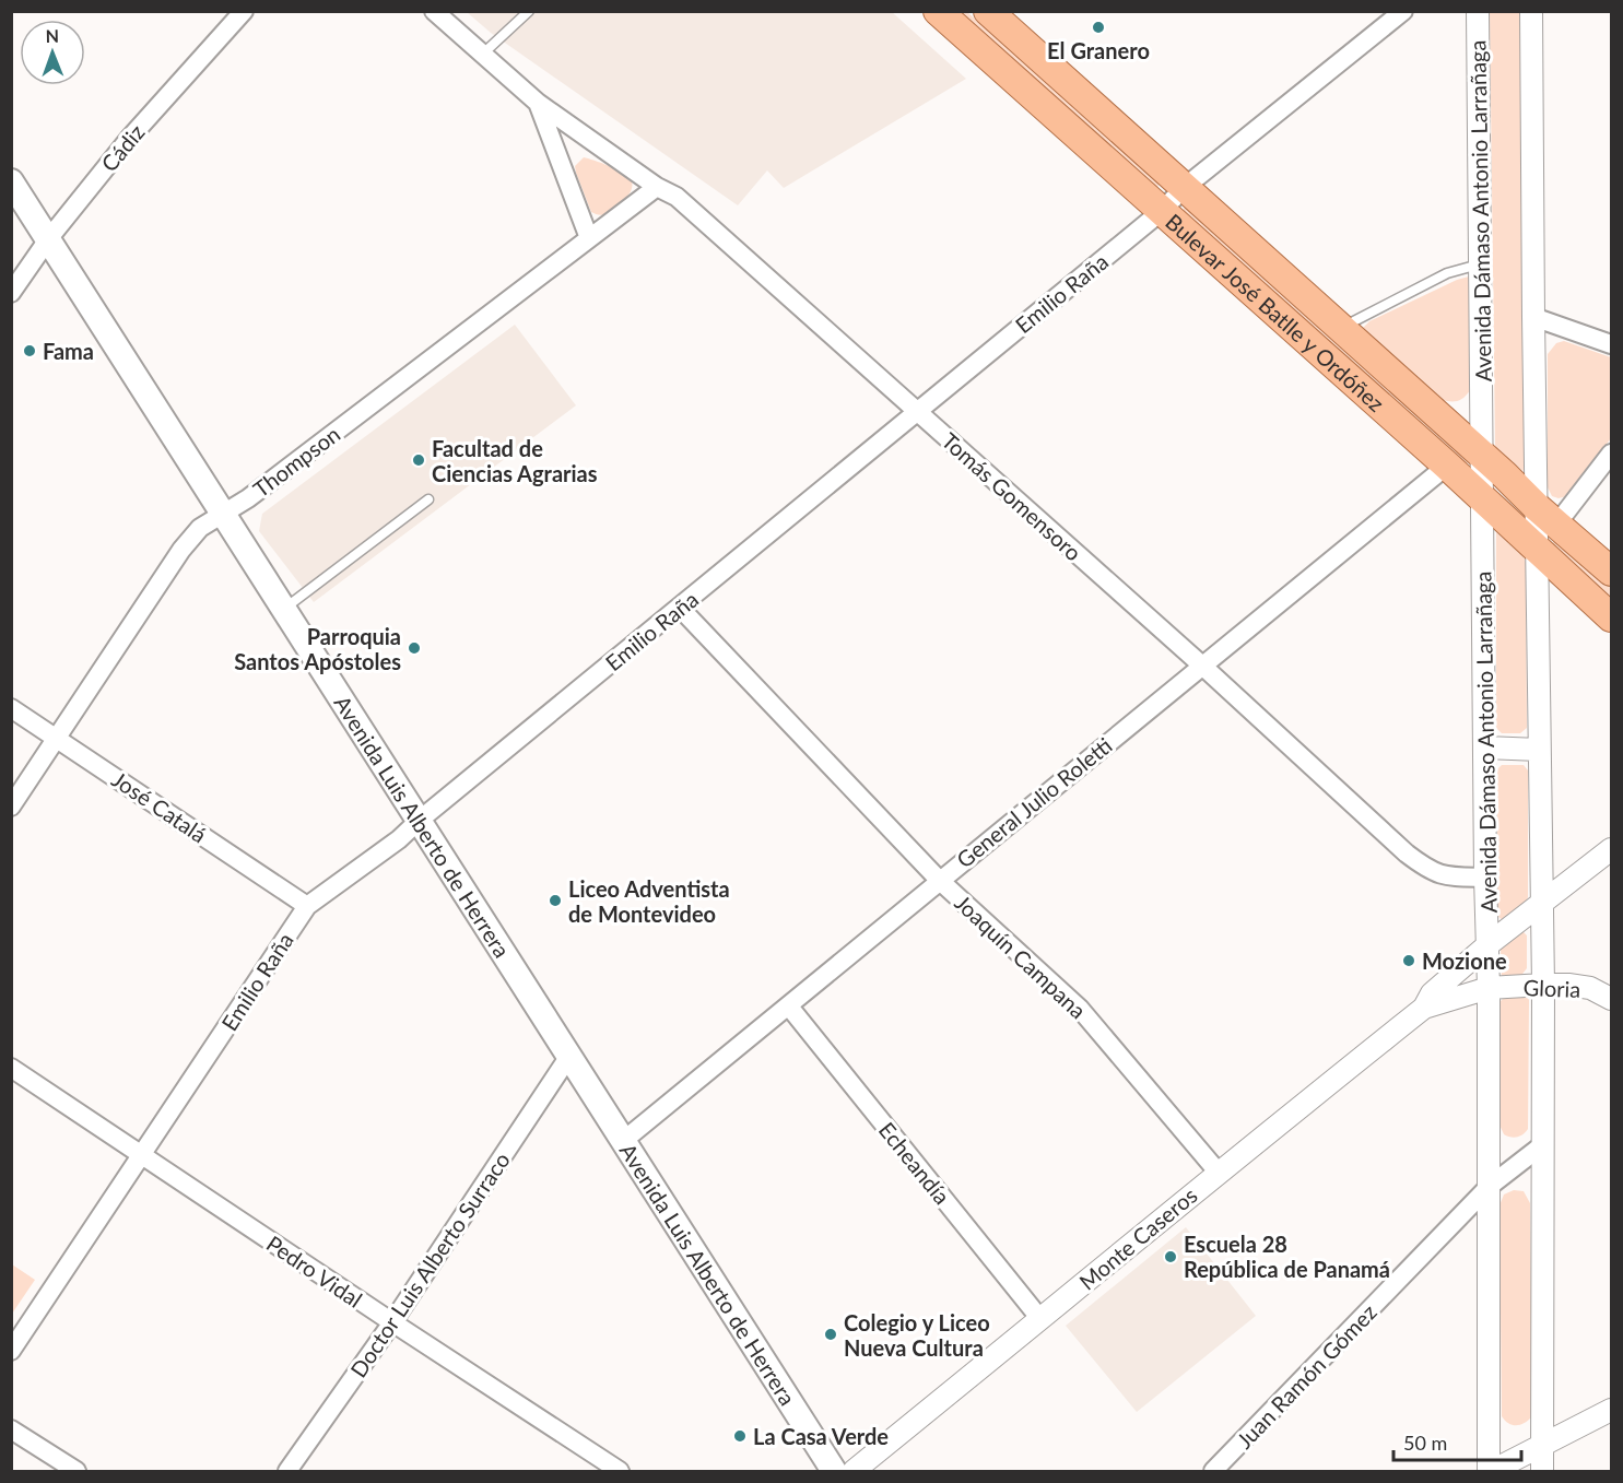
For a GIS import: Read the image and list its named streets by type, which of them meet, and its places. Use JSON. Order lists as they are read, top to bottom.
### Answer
{
  "streets": {
    "main road": ["Bulevar José Batlle y Ordóñez", "Avenida Luis Alberto de Herrera"],
    "street": [
      "Cádiz",
      "Avenida Dámaso Antonio Larrañaga",
      "Emilio Raña",
      "Thompson",
      "Tomás Gomensoro",
      "General Julio Roletti",
      "José Catalá",
      "Joaquín Campana",
      "Gloria",
      "Echeandía",
      "Monte Caseros",
      "Doctor Luis Alberto Surraco",
      "Pedro Vidal",
      "Juan Ramón Gómez"
    ]
  },
  "crossings": [
    ["Cádiz", "Avenida Luis Alberto de Herrera"],
    ["Avenida Dámaso Antonio Larrañaga", "Bulevar José Batlle y Ordóñez"],
    ["Avenida Dámaso Antonio Larrañaga", "Tomás Gomensoro"],
    ["Avenida Dámaso Antonio Larrañaga", "Gloria"],
    ["Avenida Dámaso Antonio Larrañaga", "Monte Caseros"],
    ["Avenida Dámaso Antonio Larrañaga", "Juan Ramón Gómez"],
    ["Emilio Raña", "Bulevar José Batlle y Ordóñez"],
    ["Emilio Raña", "Tomás Gomensoro"],
    ["Emilio Raña", "José Catalá"],
    ["Emilio Raña", "Avenida Luis Alberto de Herrera"],
    ["Emilio Raña", "Joaquín Campana"],
    ["Emilio Raña", "Pedro Vidal"],
    ["Bulevar José Batlle y Ordóñez", "General Julio Roletti"],
    ["Thompson", "Tomás Gomensoro"],
    ["Thompson", "José Catalá"],
    ["Thompson", "Avenida Luis Alberto de Herrera"],
    ["Tomás Gomensoro", "General Julio Roletti"],
    ["General Julio Roletti", "Avenida Luis Alberto de Herrera"],
    ["General Julio Roletti", "Joaquín Campana"],
    ["General Julio Roletti", "Echeandía"],
    ["Avenida Luis Alberto de Herrera", "Doctor Luis Alberto Surraco"],
    ["Joaquín Campana", "Monte Caseros"],
    ["Gloria", "Monte Caseros"],
    ["Echeandía", "Monte Caseros"],
    ["Doctor Luis Alberto Surraco", "Pedro Vidal"]
  ],
  "places": [
    "El Granero",
    "Fama",
    "Facultad de Ciencias Agrarias",
    "Parroquia Santos Apóstoles",
    "Liceo Adventista de Montevideo",
    "Mozione",
    "Escuela 28 República de Panamá",
    "Colegio y Liceo Nueva Cultura",
    "La Casa Verde"
  ],
  "scale_bar": "50 m",
  "north": "top"
}
